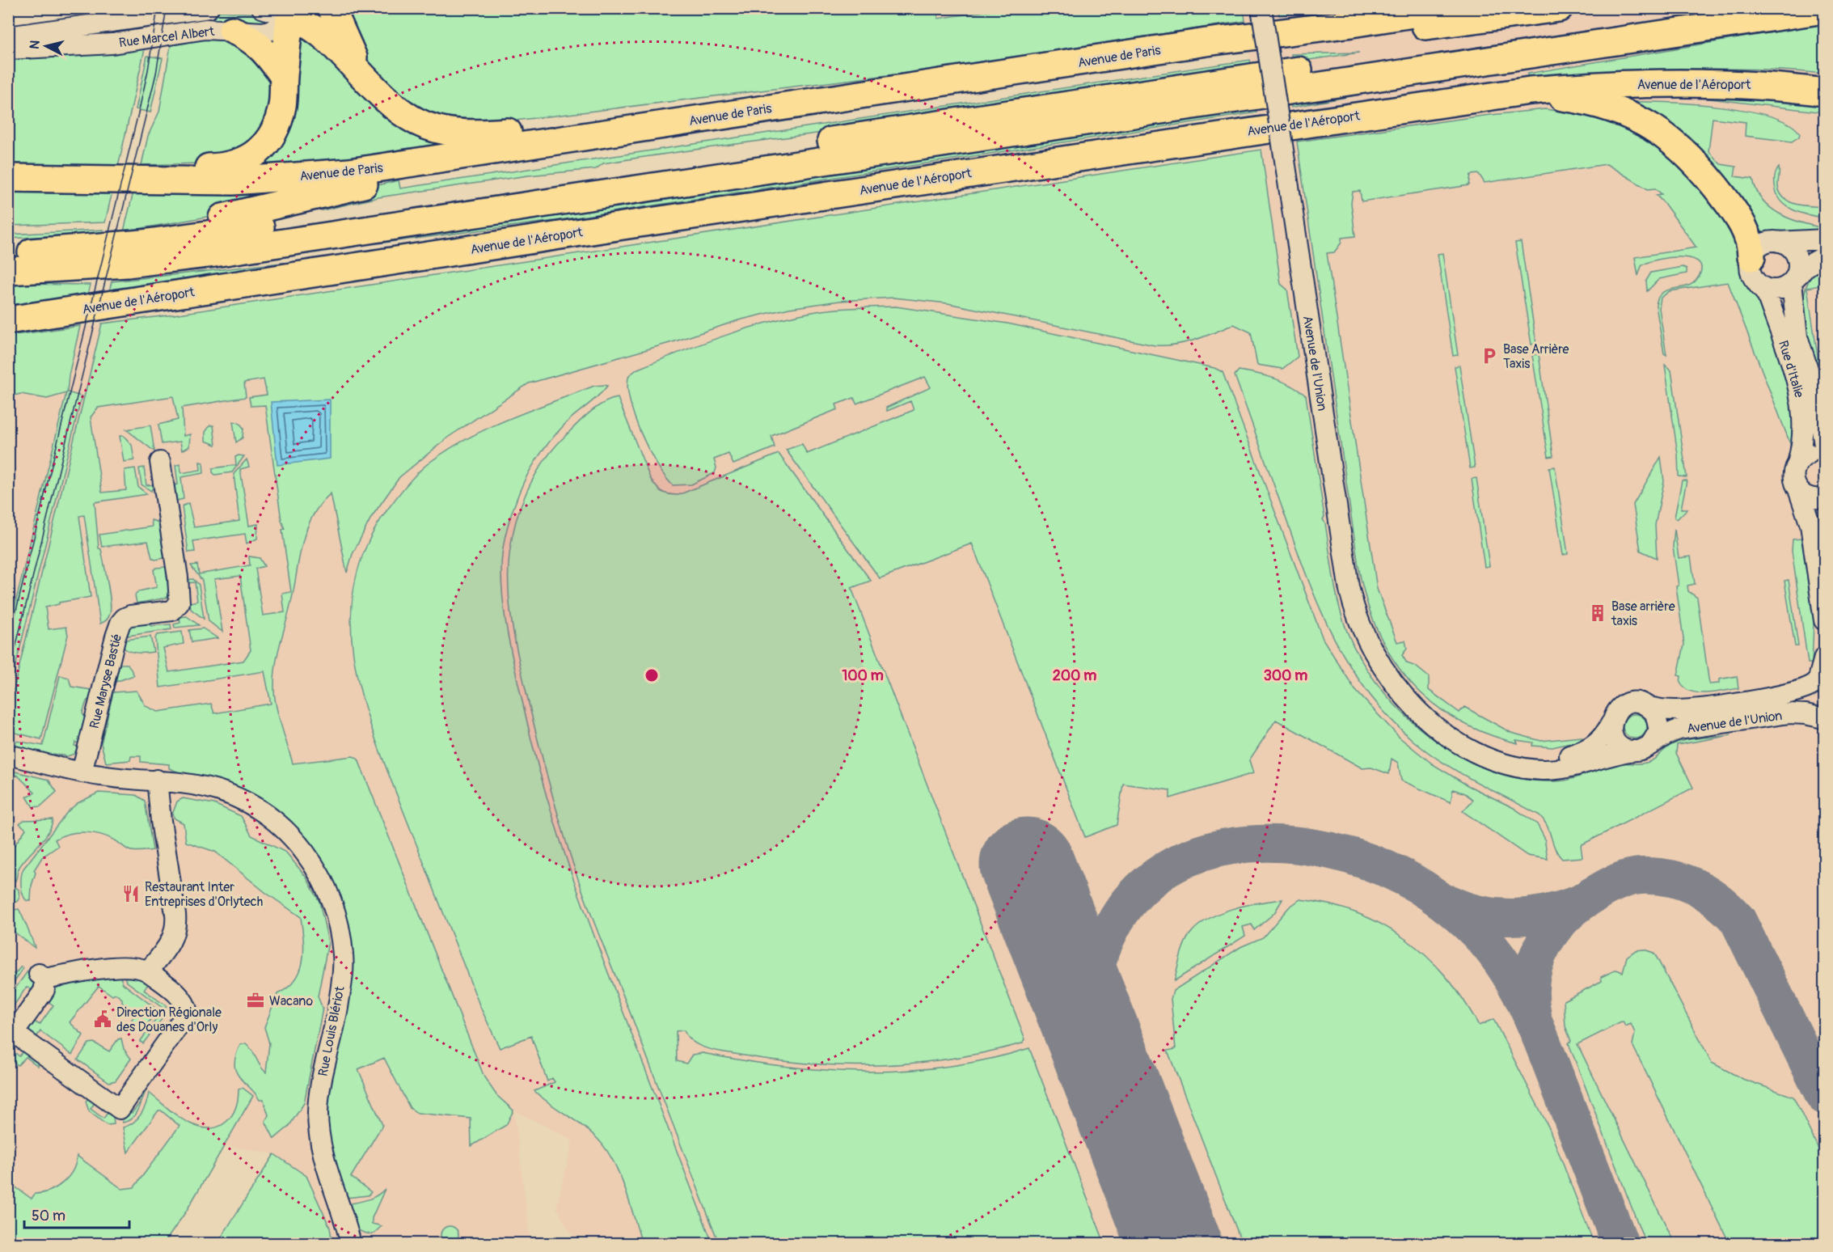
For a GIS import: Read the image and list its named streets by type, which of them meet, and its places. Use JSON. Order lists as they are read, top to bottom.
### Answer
{
  "streets": {
    "highway": ["Avenue de Paris", "Avenue de l'Aéroport"],
    "street": [
      "Rue Marcel Albert",
      "Avenue de l'Union",
      "Rue d'Italie",
      "Rue Maryse Bastié",
      "Rue Louis Blériot"
    ]
  },
  "crossings": [
    ["Rue Maryse Bastié", "Rue Louis Blériot"]
  ],
  "places": {
    "parking": ["Base Arrière Taxis"],
    "building": ["Base arrière taxis"],
    "restaurant": ["Restaurant Inter Entreprises d'Orlytech"],
    "office": ["Wacano"],
    "public building": ["Direction Régionale des Douanes d'Orly"]
  },
  "scale_bar": "50 m",
  "north": "left",
  "rings": ["100 m", "200 m", "300 m"]
}
